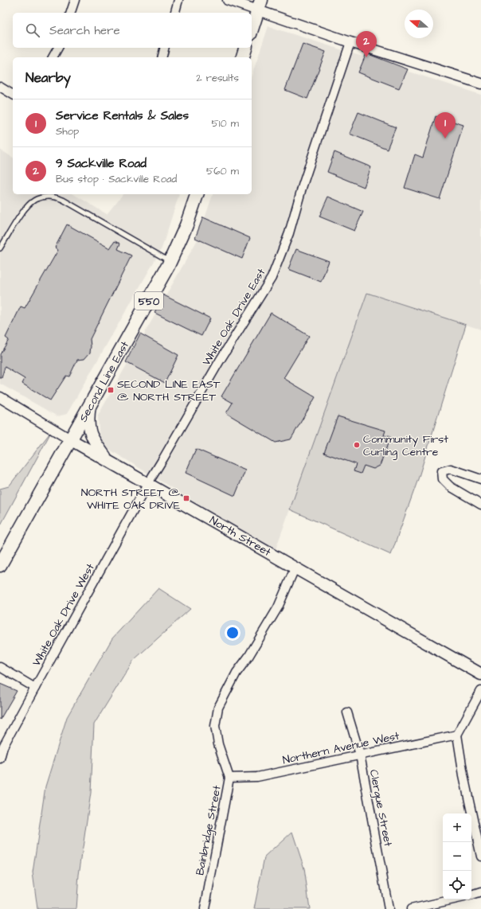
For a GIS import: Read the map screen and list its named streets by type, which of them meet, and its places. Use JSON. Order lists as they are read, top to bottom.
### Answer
{
  "streets": {
    "highway": ["550", "Second Line East"],
    "main road": ["North Street"],
    "street": [
      "White Oak Drive East",
      "White Oak Drive West",
      "Northern Avenue West",
      "Clergue Street",
      "Bainbridge Street"
    ]
  },
  "crossings": [
    ["White Oak Drive East", "North Street"],
    ["White Oak Drive East", "White Oak Drive West"],
    ["Second Line East", "North Street"],
    ["North Street", "White Oak Drive West"],
    ["North Street", "Bainbridge Street"],
    ["Northern Avenue West", "Clergue Street"],
    ["Northern Avenue West", "Bainbridge Street"]
  ],
  "places": {
    "transit": ["SECOND LINE EAST @ NORTH STREET", "NORTH STREET @ WHITE OAK DRIVE"],
    "other": ["Community First Curling Centre"]
  },
  "north": "left",
  "page": {
    "search": "Search here",
    "pins": ["2", "1"],
    "heading": ["Nearby", "2 results"],
    "list": [
      {
        "mark": "1",
        "name": "Service Rentals & Sales",
        "note": "Shop",
        "value": "510 m"
      },
      {
        "mark": "2",
        "name": "9 Sackville Road",
        "note": "Bus stop · Sackville Road",
        "value": "560 m"
      }
    ],
    "map_buttons": ["+", "−"]
  }
}
